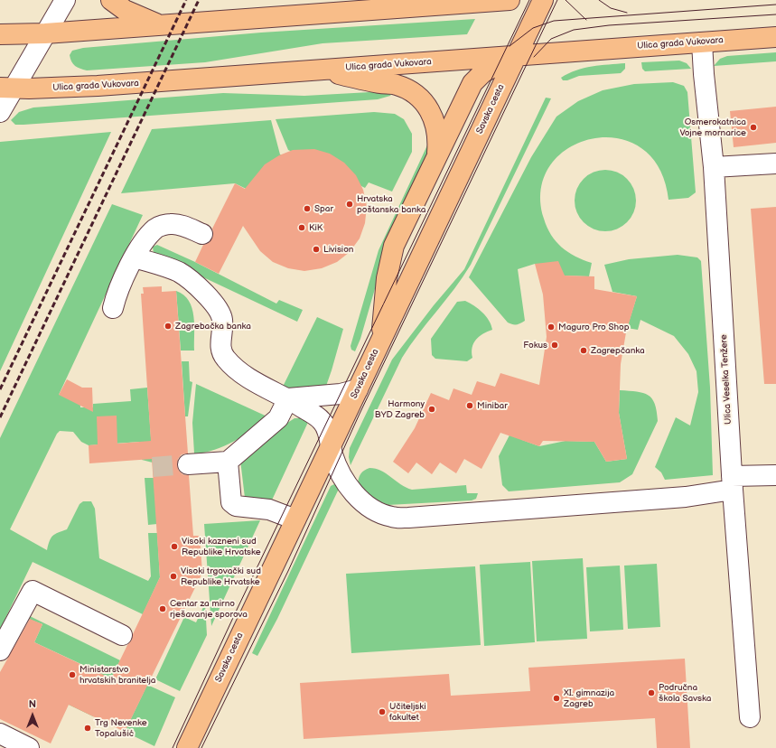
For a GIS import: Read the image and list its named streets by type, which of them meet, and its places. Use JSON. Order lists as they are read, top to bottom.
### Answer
{
  "streets": {
    "main road": ["Ulica grada Vukovara", "Savska cesta"],
    "street": ["Ulica Veselka Tenžere"]
  },
  "crossings": [
    ["Ulica grada Vukovara", "Savska cesta"],
    ["Ulica grada Vukovara", "Ulica Veselka Tenžere"]
  ],
  "places": [
    "Osmerokatnica Vojne mornarice",
    "Hrvatska poštanska banka",
    "Spar",
    "KiK",
    "Livision",
    "Zagrebačka banka",
    "Maguro Pro Shop",
    "Fokus",
    "Zagrepčanka",
    "Minibar",
    "Harmony BYD Zagreb",
    "Visoki kazneni sud Republike Hrvatske",
    "Visoki trgovački sud Republike Hrvatske",
    "Centar za mirno rješavanje sporova",
    "Ministarstvo hrvatskih branitelja",
    "Područna škola Savska",
    "XI. gimnazija Zagreb",
    "Učiteljski fakultet",
    "Trg Nevenke Topalušić"
  ],
  "north": "top"
}
